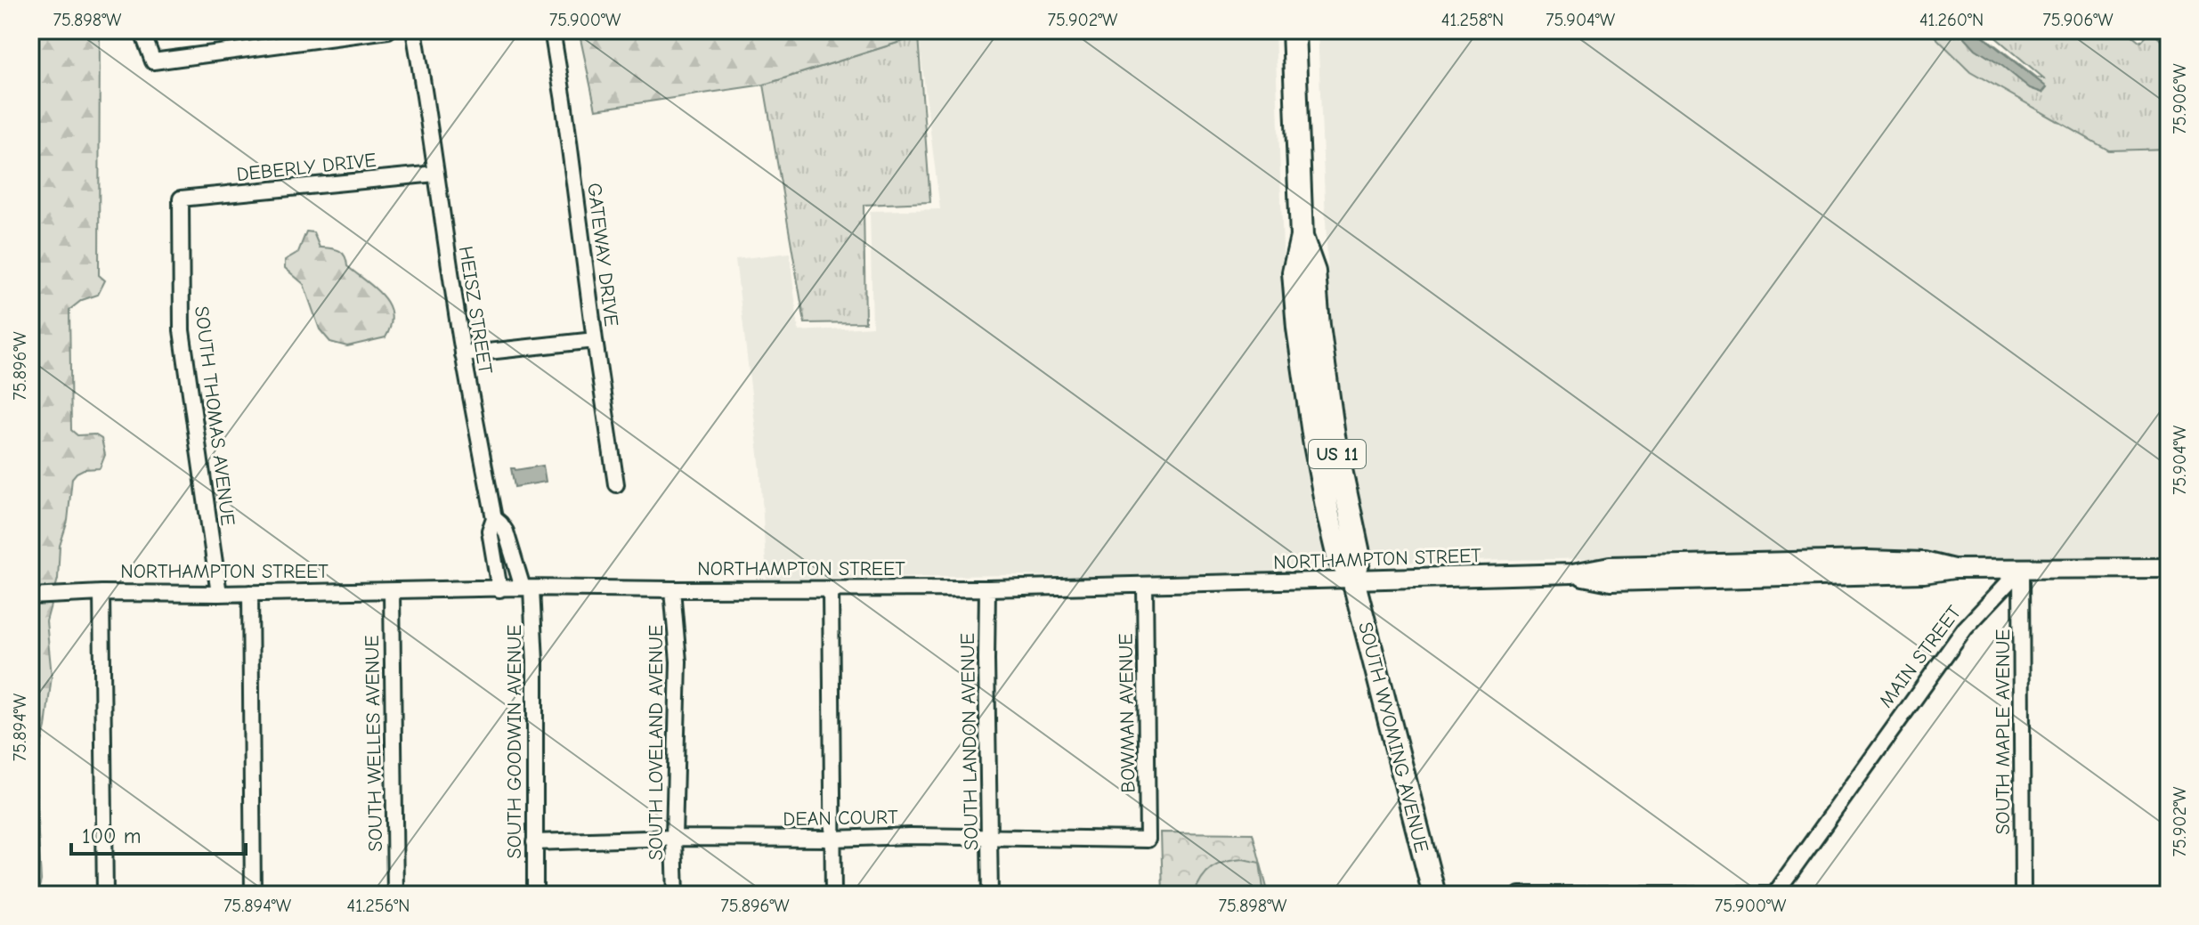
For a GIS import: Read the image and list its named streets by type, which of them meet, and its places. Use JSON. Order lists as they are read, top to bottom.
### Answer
{
  "streets": {
    "main road": ["US 11", "SOUTH WYOMING AVENUE"],
    "street": [
      "DEBERLY DRIVE",
      "GATEWAY DRIVE",
      "HEISZ STREET",
      "SOUTH THOMAS AVENUE",
      "NORTHAMPTON STREET",
      "MAIN STREET",
      "BOWMAN AVENUE",
      "SOUTH MAPLE AVENUE",
      "SOUTH GOODWIN AVENUE",
      "SOUTH LANDON AVENUE",
      "SOUTH LOVELAND AVENUE",
      "SOUTH WELLES AVENUE",
      "DEAN COURT"
    ]
  },
  "crossings": [
    ["DEBERLY DRIVE", "HEISZ STREET"],
    ["DEBERLY DRIVE", "SOUTH THOMAS AVENUE"],
    ["HEISZ STREET", "NORTHAMPTON STREET"],
    ["HEISZ STREET", "SOUTH GOODWIN AVENUE"],
    ["SOUTH THOMAS AVENUE", "NORTHAMPTON STREET"],
    ["NORTHAMPTON STREET", "MAIN STREET"],
    ["NORTHAMPTON STREET", "BOWMAN AVENUE"],
    ["NORTHAMPTON STREET", "SOUTH MAPLE AVENUE"],
    ["NORTHAMPTON STREET", "SOUTH WYOMING AVENUE"],
    ["NORTHAMPTON STREET", "SOUTH GOODWIN AVENUE"],
    ["NORTHAMPTON STREET", "SOUTH LANDON AVENUE"],
    ["NORTHAMPTON STREET", "SOUTH LOVELAND AVENUE"],
    ["NORTHAMPTON STREET", "SOUTH WELLES AVENUE"],
    ["MAIN STREET", "SOUTH MAPLE AVENUE"],
    ["BOWMAN AVENUE", "DEAN COURT"],
    ["SOUTH GOODWIN AVENUE", "DEAN COURT"],
    ["SOUTH LANDON AVENUE", "DEAN COURT"],
    ["SOUTH LOVELAND AVENUE", "DEAN COURT"]
  ],
  "scale_bar": "100 m",
  "coordinates": [
    "75.898°W",
    "75.900°W",
    "75.902°W",
    "41.258°N",
    "75.904°W",
    "41.260°N",
    "75.906°W",
    "75.896°W",
    "75.894°W",
    "41.256°N"
  ]
}
